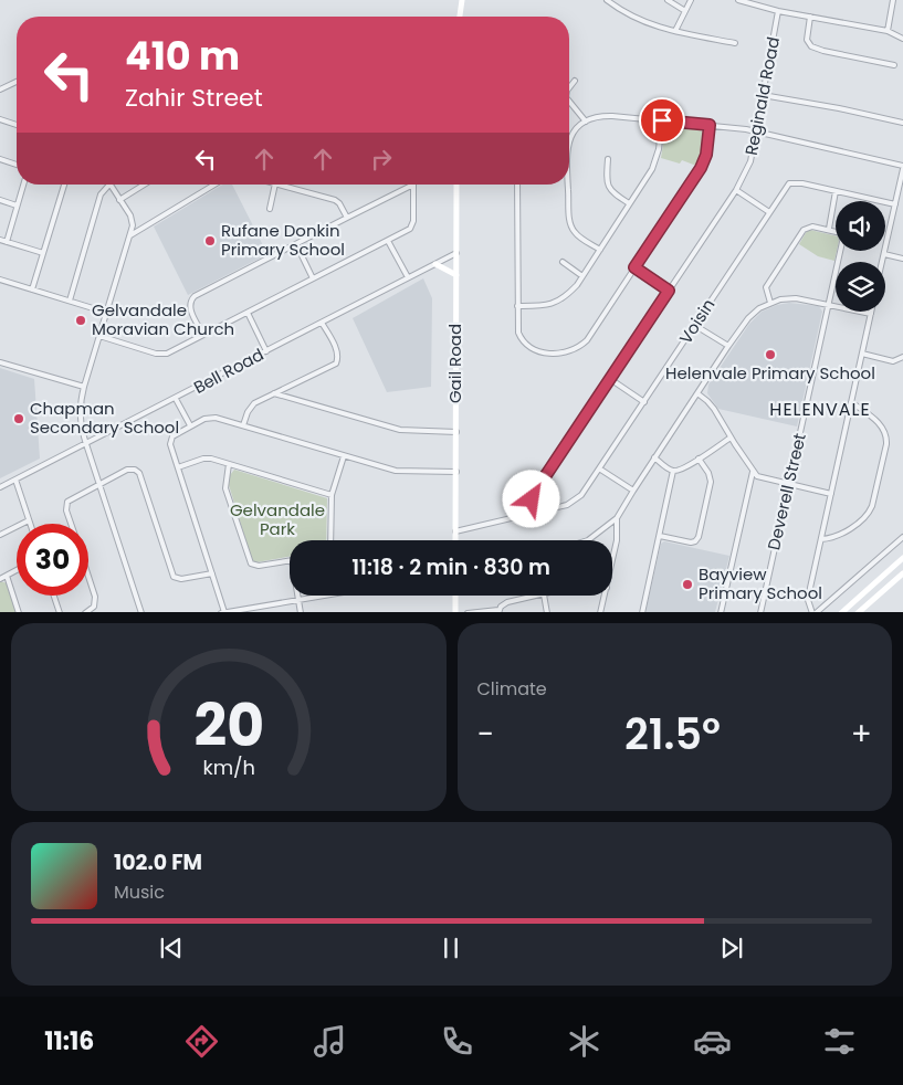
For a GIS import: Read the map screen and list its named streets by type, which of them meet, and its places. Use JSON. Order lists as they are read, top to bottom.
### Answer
{
  "streets": {
    "street": [
      "Reginald Road",
      "Voisin",
      "Gail Road",
      "Bell Road",
      "Deverell Street"
    ]
  },
  "crossings": [
    ["Reginald Road", "Voisin"],
    ["Voisin", "Gail Road"],
    ["Gail Road", "Bell Road"]
  ],
  "districts": ["HELENVALE"],
  "parks": ["Gelvandale Park"],
  "places": [
    "Rufane Donkin Primary School",
    "Gelvandale Moravian Church",
    "Helenvale Primary School",
    "Chapman Secondary School",
    "Bayview Primary School"
  ],
  "page": {
    "turn": ["410 m", "Zahir Street"],
    "limit": "30",
    "trip": "11:18 · 2 min · 830 m",
    "tile": "Climate",
    "heat": ["−", "21.5°", "+"],
    "song": ["102.0 FM", "Music"],
    "tabs": "11:16",
    "gauge": ["20", "km/h"]
  }
}
